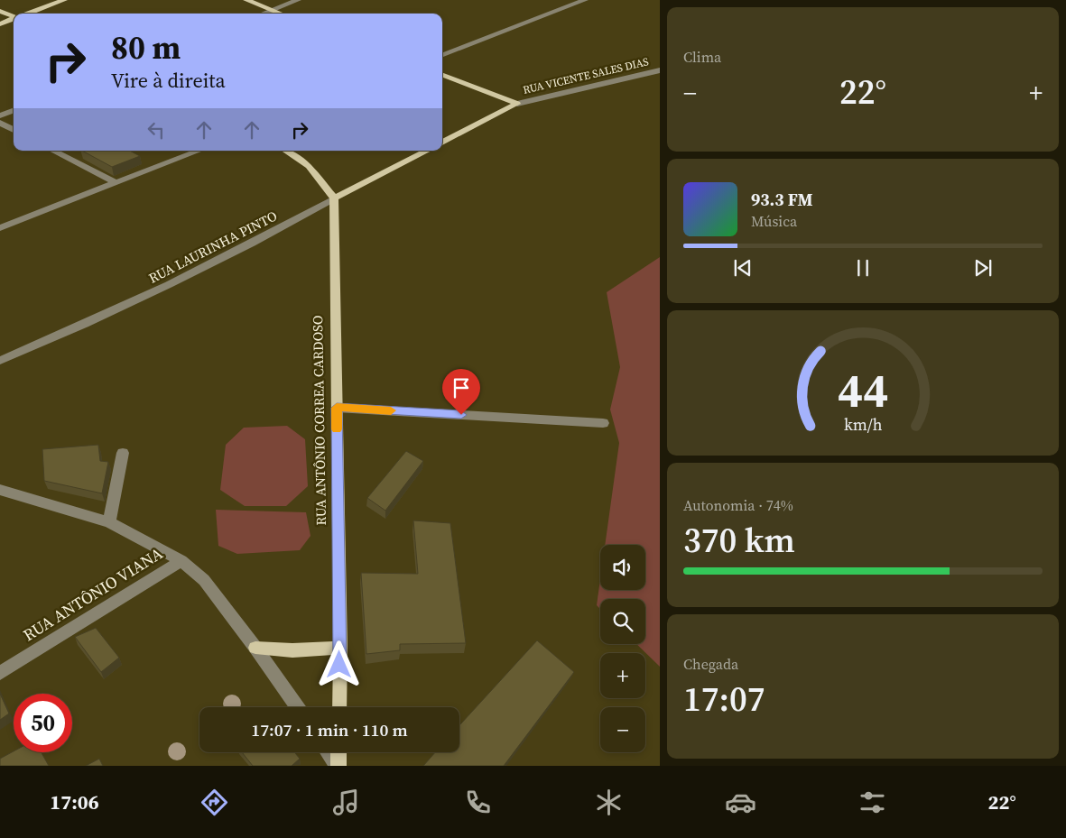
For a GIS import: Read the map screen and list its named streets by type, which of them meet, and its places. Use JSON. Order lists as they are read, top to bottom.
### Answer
{
  "streets": {
    "main road": ["RUA LAURINHA PINTO", "RUA ANTÔNIO CORREA CARDOSO"],
    "street": ["RUA VICENTE SALES DIAS", "RUA ANTÔNIO VIANA"]
  },
  "crossings": [
    ["RUA LAURINHA PINTO", "RUA ANTÔNIO CORREA CARDOSO"]
  ],
  "page": {
    "tile": [
      "Clima",
      ["Autonomia · 74%", "370 km"],
      ["Chegada", "17:07"]
    ],
    "turn": ["80 m", "Vire à direita"],
    "heat": ["−", "22°", "+"],
    "song": ["93.3 FM", "Música"],
    "map_buttons": ["+", "−"],
    "limit": "50",
    "trip": "17:07 · 1 min · 110 m",
    "tabs": ["17:06", "22°"],
    "gauge": ["44", "km/h"]
  }
}
